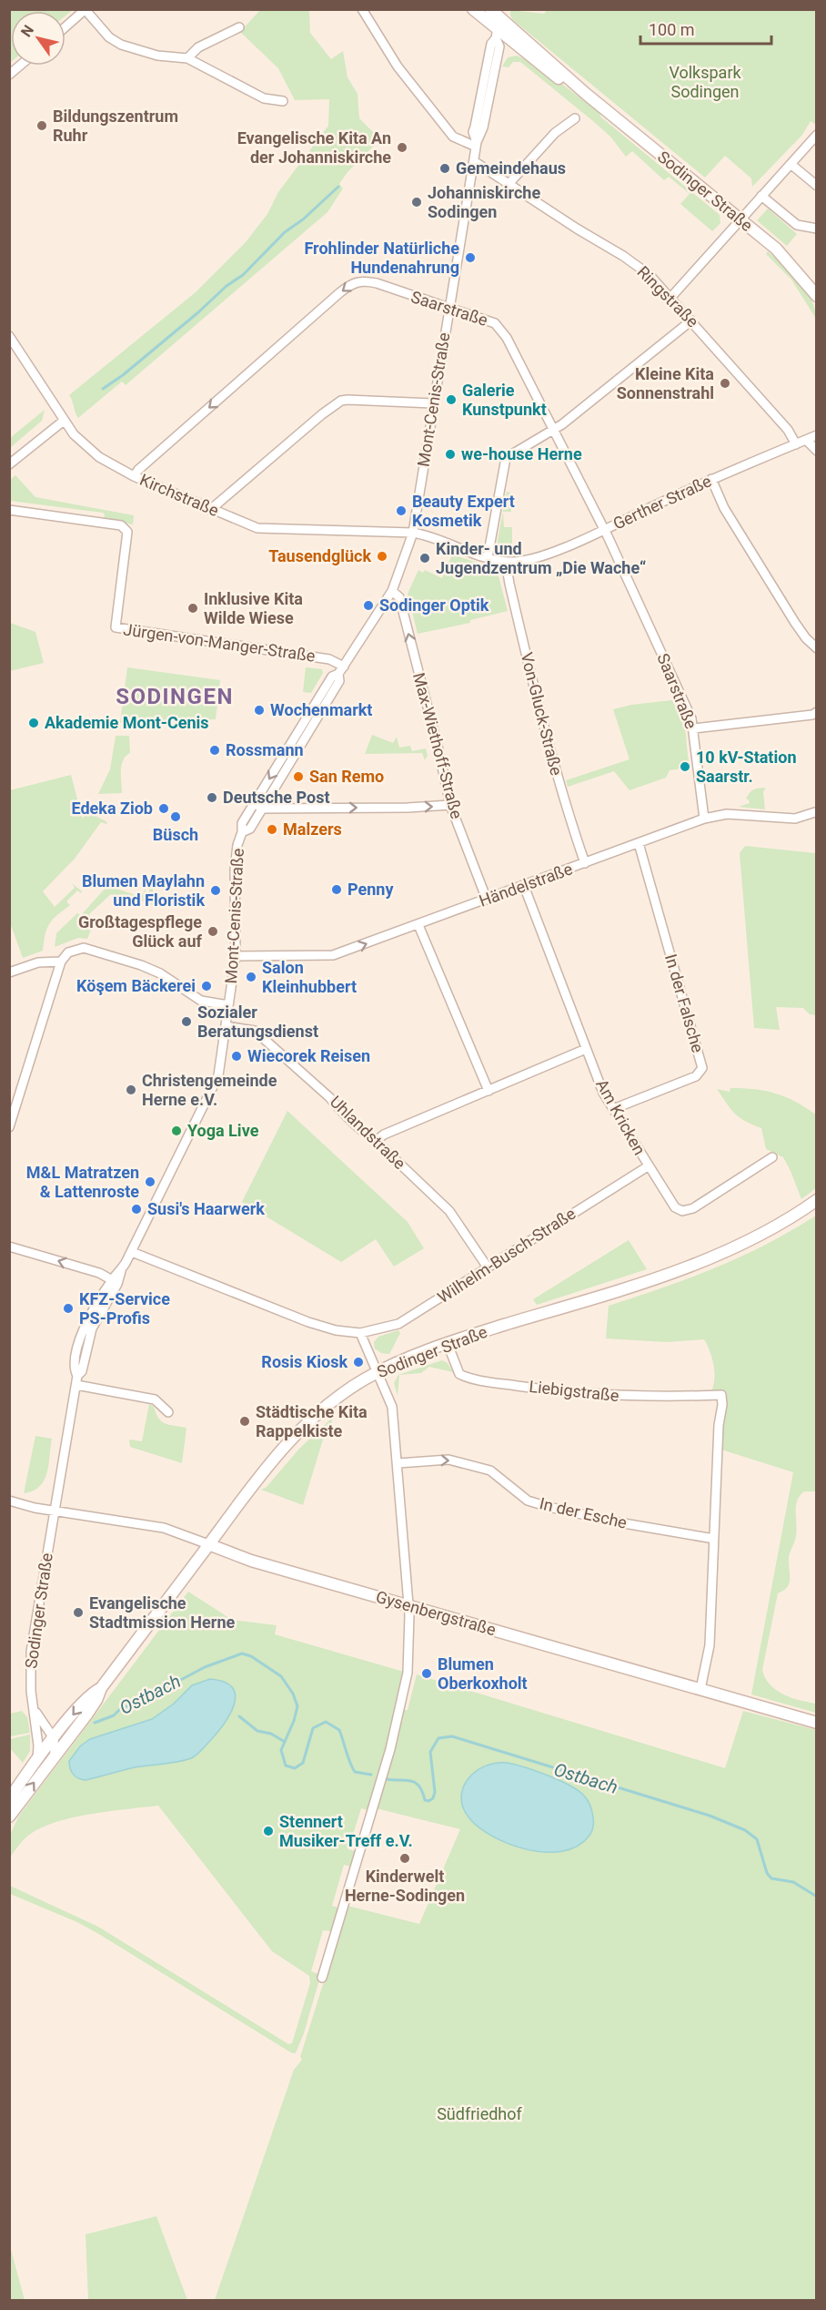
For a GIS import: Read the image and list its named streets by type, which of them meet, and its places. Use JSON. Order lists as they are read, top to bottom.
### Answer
{
  "streets": {
    "main road": ["Sodinger Straße", "Mont-Cenis-Straße", "Gysenbergstraße"],
    "street": [
      "Ringstraße",
      "Saarstraße",
      "Kirchstraße",
      "Gerther Straße",
      "Jürgen-von-Manger-Straße",
      "Von-Gluck-Straße",
      "Max-Wiethoff-Straße",
      "Händelstraße",
      "In der Falsche",
      "Am Kricken",
      "Uhlandstraße",
      "Wilhelm-Busch-Straße",
      "Liebigstraße",
      "In der Esche"
    ]
  },
  "crossings": [
    ["Sodinger Straße", "Mont-Cenis-Straße"],
    ["Sodinger Straße", "Liebigstraße"],
    ["Sodinger Straße", "Gysenbergstraße"],
    ["Ringstraße", "Mont-Cenis-Straße"],
    ["Ringstraße", "Gerther Straße"],
    ["Saarstraße", "Mont-Cenis-Straße"],
    ["Saarstraße", "Kirchstraße"],
    ["Saarstraße", "Gerther Straße"],
    ["Saarstraße", "Händelstraße"],
    ["Mont-Cenis-Straße", "Kirchstraße"],
    ["Mont-Cenis-Straße", "Gerther Straße"],
    ["Mont-Cenis-Straße", "Jürgen-von-Manger-Straße"],
    ["Mont-Cenis-Straße", "Max-Wiethoff-Straße"],
    ["Mont-Cenis-Straße", "Händelstraße"],
    ["Mont-Cenis-Straße", "Uhlandstraße"],
    ["Mont-Cenis-Straße", "Gysenbergstraße"],
    ["Kirchstraße", "Gerther Straße"],
    ["Gerther Straße", "Von-Gluck-Straße"],
    ["Von-Gluck-Straße", "Händelstraße"],
    ["Max-Wiethoff-Straße", "Händelstraße"],
    ["Händelstraße", "In der Falsche"],
    ["Händelstraße", "Am Kricken"],
    ["In der Falsche", "Am Kricken"],
    ["Am Kricken", "Wilhelm-Busch-Straße"],
    ["Uhlandstraße", "Wilhelm-Busch-Straße"],
    ["Liebigstraße", "In der Esche"]
  ],
  "one_way": ["Saarstraße", "Max-Wiethoff-Straße", "In der Esche"],
  "districts": ["SODINGEN"],
  "water": ["Ostbach"],
  "parks": ["Volkspark Sodingen", "Südfriedhof"],
  "places": [
    "Bildungszentrum Ruhr",
    "Evangelische Kita An der Johanniskirche",
    "Gemeindehaus",
    "Johanniskirche Sodingen",
    "Frohlinder Natürliche Hundenahrung",
    "Kleine Kita Sonnenstrahl",
    "Galerie Kunstpunkt",
    "we-house Herne",
    "Beauty Expert Kosmetik",
    "Tausendglück",
    "Kinder- und Jugendzentrum „Die Wache“",
    "Sodinger Optik",
    "Inklusive Kita Wilde Wiese",
    "Wochenmarkt",
    "Akademie Mont-Cenis",
    "Rossmann",
    "10 kV-Station Saarstr.",
    "San Remo",
    "Deutsche Post",
    "Edeka Ziob",
    "Büsch",
    "Malzers",
    "Penny",
    "Blumen Maylahn und Floristik",
    "Großtagespflege Glück auf",
    "Salon Kleinhubbert",
    "Köşem Bäckerei",
    "Sozialer Beratungsdienst",
    "Wiecorek Reisen",
    "Christengemeinde Herne e.V.",
    "Yoga Live",
    "M&L Matratzen & Lattenroste",
    "Susi's Haarwerk",
    "KFZ-Service PS-Profis",
    "Rosis Kiosk",
    "Städtische Kita Rappelkiste",
    "Evangelische Stadtmission Herne",
    "Blumen Oberkoxholt",
    "Stennert Musiker-Treff e.V.",
    "Kinderwelt Herne-Sodingen"
  ],
  "scale_bar": "100 m",
  "north": "top left"
}
